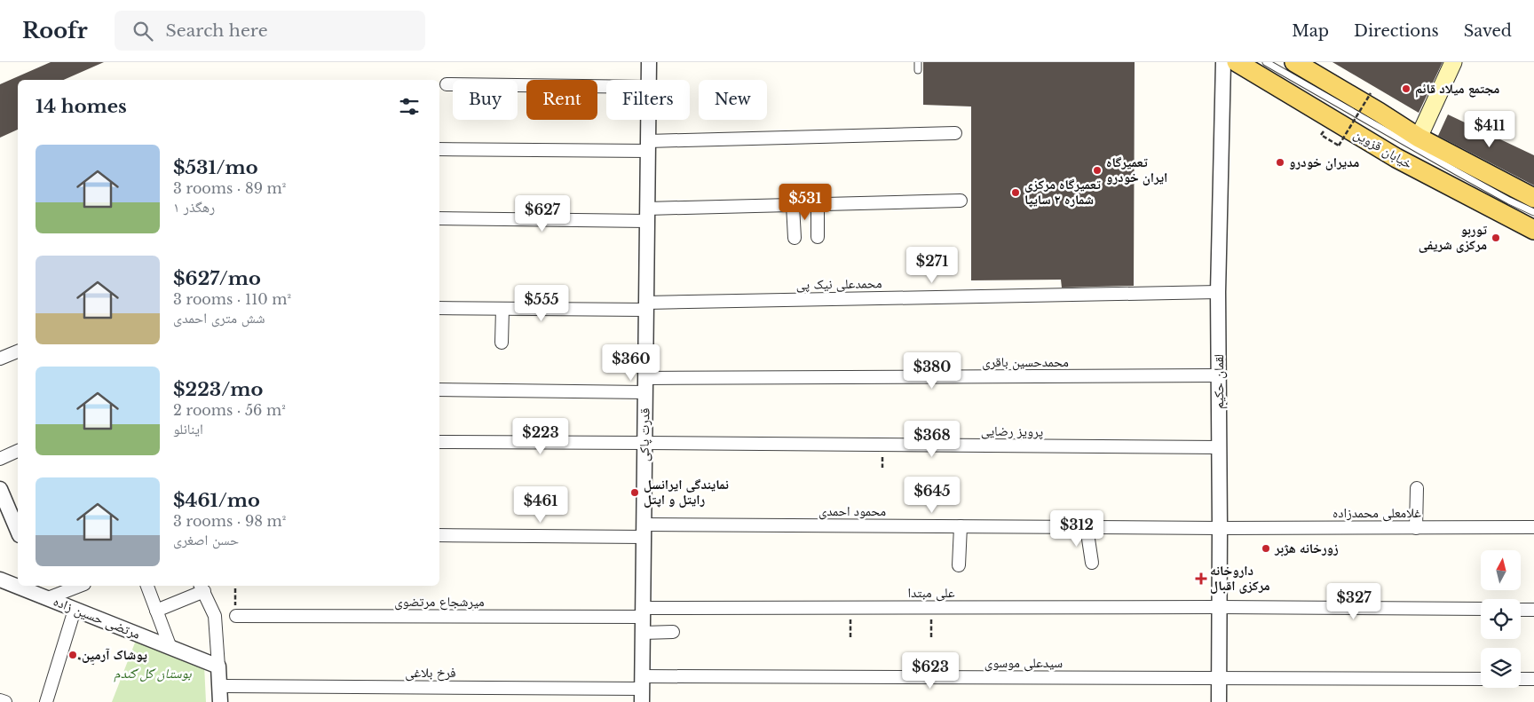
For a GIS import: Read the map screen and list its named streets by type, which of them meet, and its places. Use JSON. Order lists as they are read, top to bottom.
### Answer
{
  "streets": {
    "main road": ["خیابان قزوین"],
    "street": [
      "محمدعلی نیک پی",
      "محمدحسین باقری",
      "لقمان حکیم",
      "پرویز رضایی",
      "قدرت پاکی",
      "محمود احمدی",
      "غلامعلی محمدزاده",
      "علی مبتدا",
      "میرشجاع مرتضوی",
      "مرتضی حسین زاده",
      "سیدعلی موسوی",
      "فرخ بلاغی"
    ]
  },
  "crossings": [
    ["محمدعلی نیک پی", "لقمان حکیم"],
    ["محمدعلی نیک پی", "قدرت پاکی"],
    ["محمدحسین باقری", "لقمان حکیم"],
    ["محمدحسین باقری", "قدرت پاکی"],
    ["لقمان حکیم", "پرویز رضایی"],
    ["لقمان حکیم", "محمود احمدی"],
    ["لقمان حکیم", "غلامعلی محمدزاده"],
    ["لقمان حکیم", "علی مبتدا"],
    ["لقمان حکیم", "سیدعلی موسوی"],
    ["پرویز رضایی", "قدرت پاکی"],
    ["قدرت پاکی", "محمود احمدی"],
    ["قدرت پاکی", "علی مبتدا"],
    ["قدرت پاکی", "میرشجاع مرتضوی"],
    ["قدرت پاکی", "سیدعلی موسوی"],
    ["قدرت پاکی", "فرخ بلاغی"],
    ["محمود احمدی", "غلامعلی محمدزاده"],
    ["علی مبتدا", "میرشجاع مرتضوی"],
    ["سیدعلی موسوی", "فرخ بلاغی"]
  ],
  "parks": ["بوستان گل گندم"],
  "places": {
    "other": [
      "مجتمع میلاد قائم",
      "مدیران خودرو",
      "تعمیرگاه ایران خودرو",
      "تعمیرگاه مرکزی شماره ۲ سایپا",
      "توربو مرکزی شریفی",
      "نمایندگی ایرانسل رایتل و اپتل",
      "زورخانه هژبر",
      "پوشاک آرمین"
    ],
    "health": ["داروخانه مرکزی اقبال"]
  },
  "north": "top",
  "page": {
    "header": "Roofr",
    "search": "Search here",
    "nav": ["Map", "Directions", "Saved"],
    "chip": [
      "Buy",
      "Rent",
      "Filters",
      "New"
    ],
    "heading": "14 homes",
    "price": [
      "$411",
      "$531",
      "$627",
      "$271",
      "$555",
      "$360",
      "$380",
      "$223",
      "$368",
      "$645",
      "$461",
      "$312",
      "$327",
      "$623"
    ],
    "list": [
      {
        "name": "$531/mo",
        "note": "3 rooms · 89 m² · رهگذر ۱"
      },
      {
        "name": "$627/mo",
        "note": "3 rooms · 110 m² · شش متری احمدی"
      },
      {
        "name": "$223/mo",
        "note": "2 rooms · 56 m² · اینانلو"
      },
      {
        "name": "$461/mo",
        "note": "3 rooms · 98 m² · حسن اصغری"
      }
    ]
  }
}
